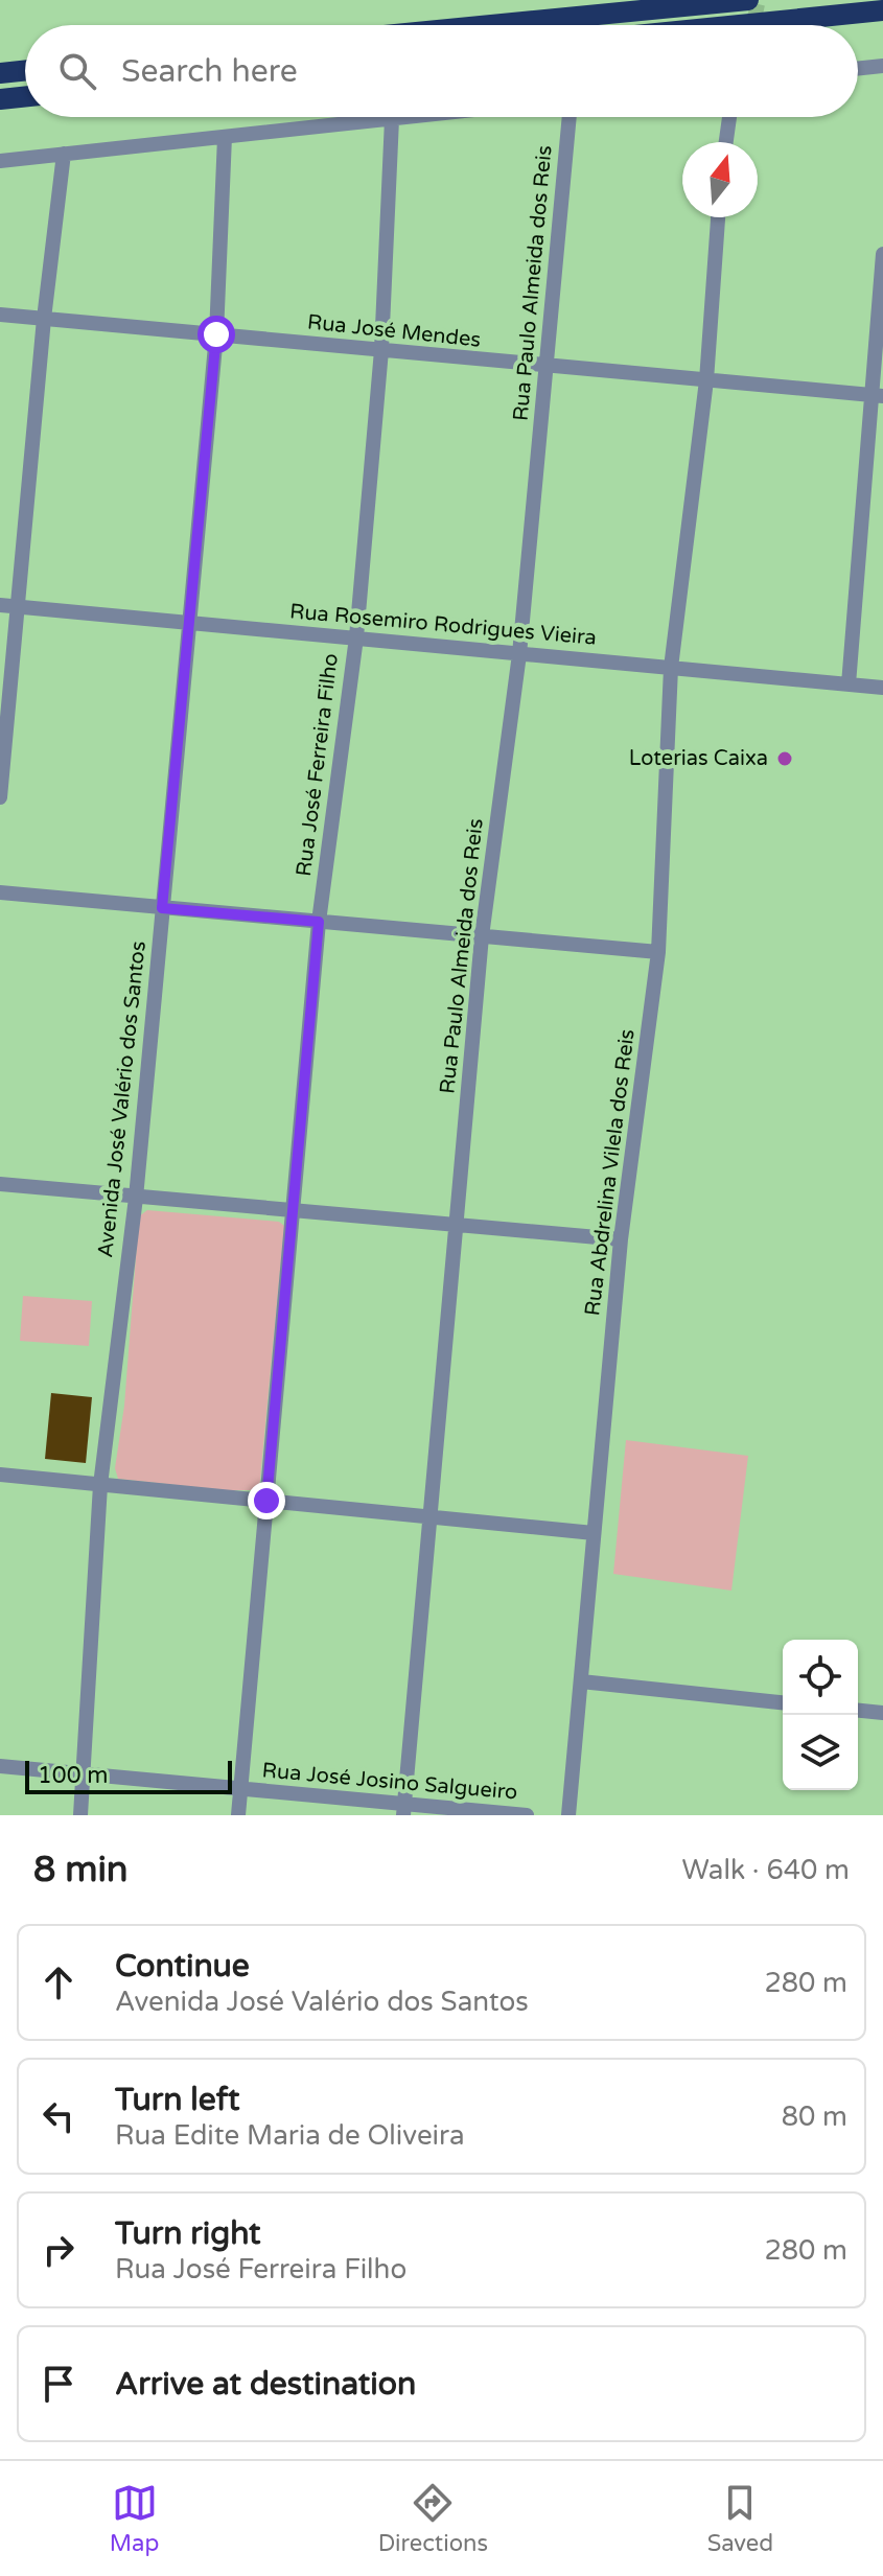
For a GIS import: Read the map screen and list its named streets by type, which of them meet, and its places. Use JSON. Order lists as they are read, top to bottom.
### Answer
{
  "streets": {
    "street": [
      "Rua Paulo Almeida dos Reis",
      "Rua José Mendes",
      "Rua Rosemiro Rodrigues Vieira",
      "Rua José Ferreira Filho",
      "Avenida José Valério dos Santos",
      "Rua Abdrelina Vilela dos Reis",
      "Rua José Josino Salgueiro"
    ]
  },
  "crossings": [
    ["Rua Paulo Almeida dos Reis", "Rua José Mendes"],
    ["Rua Paulo Almeida dos Reis", "Rua Rosemiro Rodrigues Vieira"],
    ["Rua Paulo Almeida dos Reis", "Rua José Josino Salgueiro"],
    ["Rua José Mendes", "Rua José Ferreira Filho"],
    ["Rua José Mendes", "Avenida José Valério dos Santos"],
    ["Rua José Mendes", "Rua Abdrelina Vilela dos Reis"],
    ["Rua Rosemiro Rodrigues Vieira", "Rua José Ferreira Filho"],
    ["Rua Rosemiro Rodrigues Vieira", "Avenida José Valério dos Santos"],
    ["Rua Rosemiro Rodrigues Vieira", "Rua Abdrelina Vilela dos Reis"],
    ["Rua José Ferreira Filho", "Rua José Josino Salgueiro"],
    ["Avenida José Valério dos Santos", "Rua José Josino Salgueiro"]
  ],
  "places": ["Loterias Caixa"],
  "scale_bar": "100 m",
  "north": "top",
  "page": {
    "search": "Search here",
    "scale": "100 m",
    "heading": ["8 min", "Walk · 640 m"],
    "list": [
      ["Continue", "Avenida José Valério dos Santos", "280 m"],
      ["Turn left", "Rua Edite Maria de Oliveira", "80 m"],
      ["Turn right", "Rua José Ferreira Filho", "280 m"],
      "Arrive at destination"
    ],
    "nav": ["Map", "Directions", "Saved"]
  }
}
